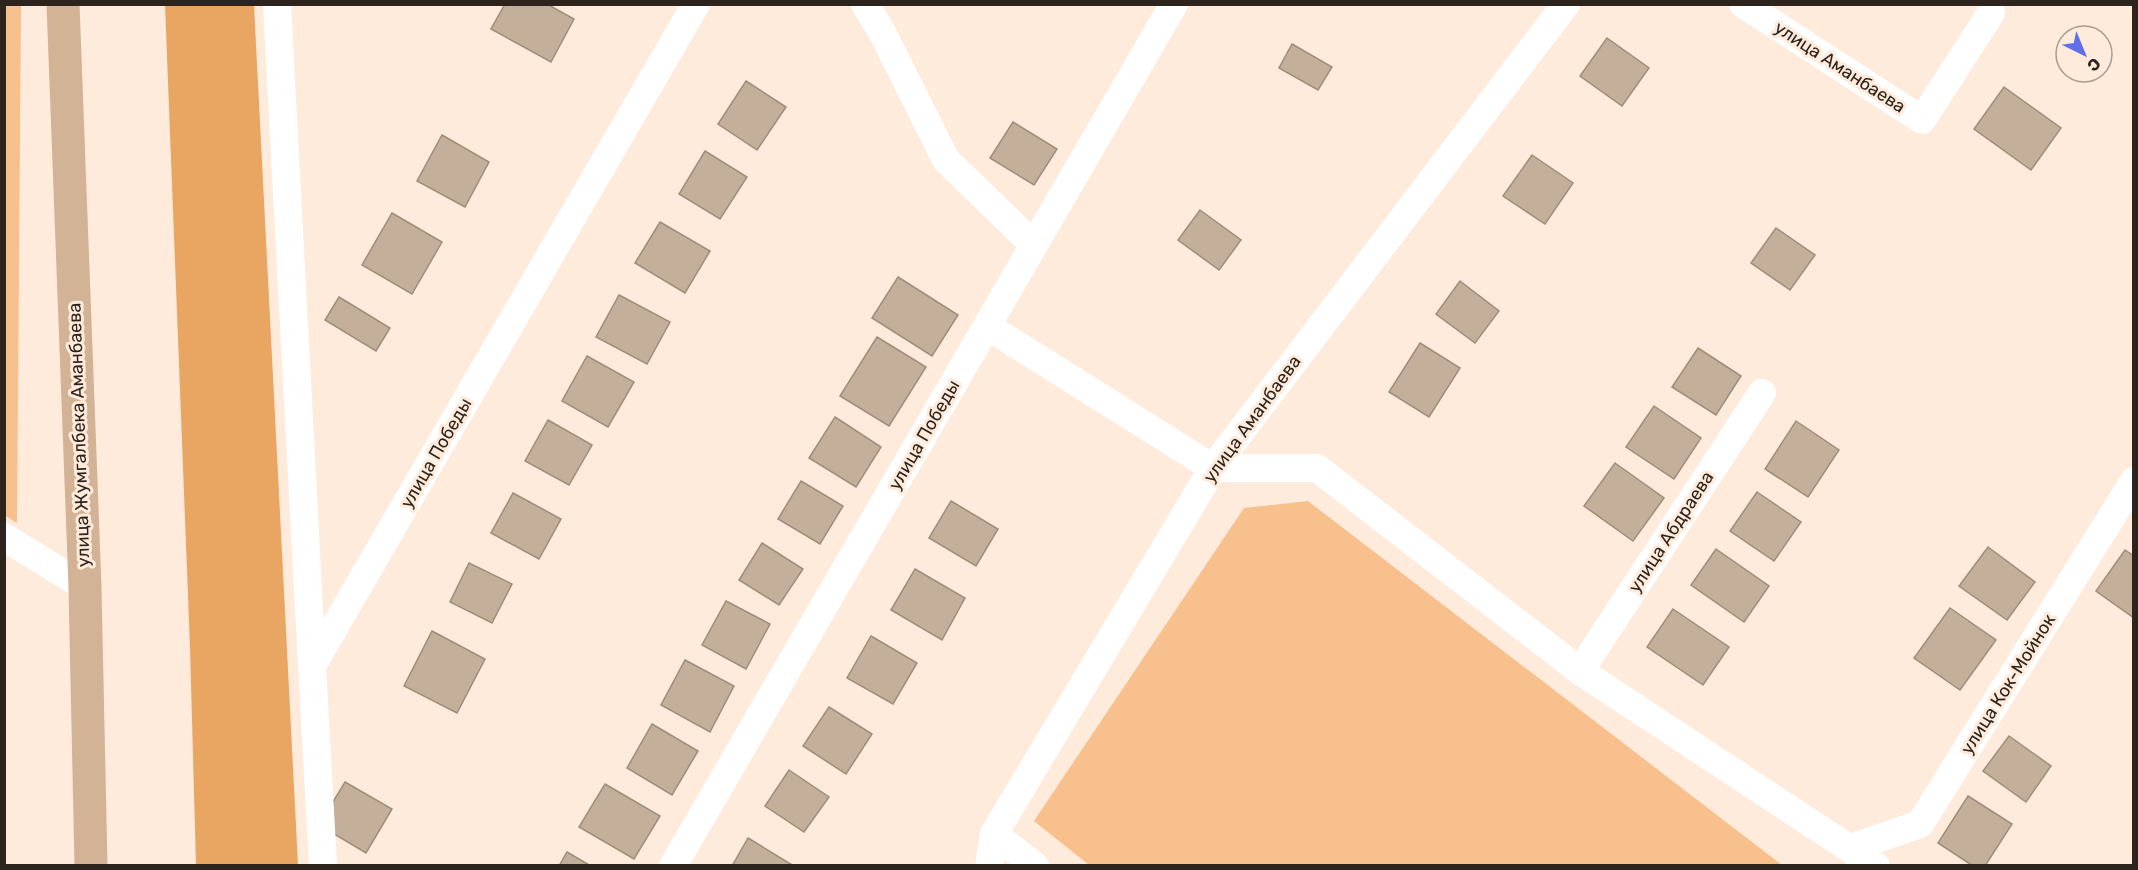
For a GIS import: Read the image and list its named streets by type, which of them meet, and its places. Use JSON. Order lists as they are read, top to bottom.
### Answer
{
  "streets": {
    "main road": ["улица Жумгалбека Аманбаева"],
    "street": [
      "улица Аманбаева",
      "улица Победы",
      "улица Абдраева",
      "улица Кок-Мойнок"
    ]
  },
  "north": "bottom right"
}
